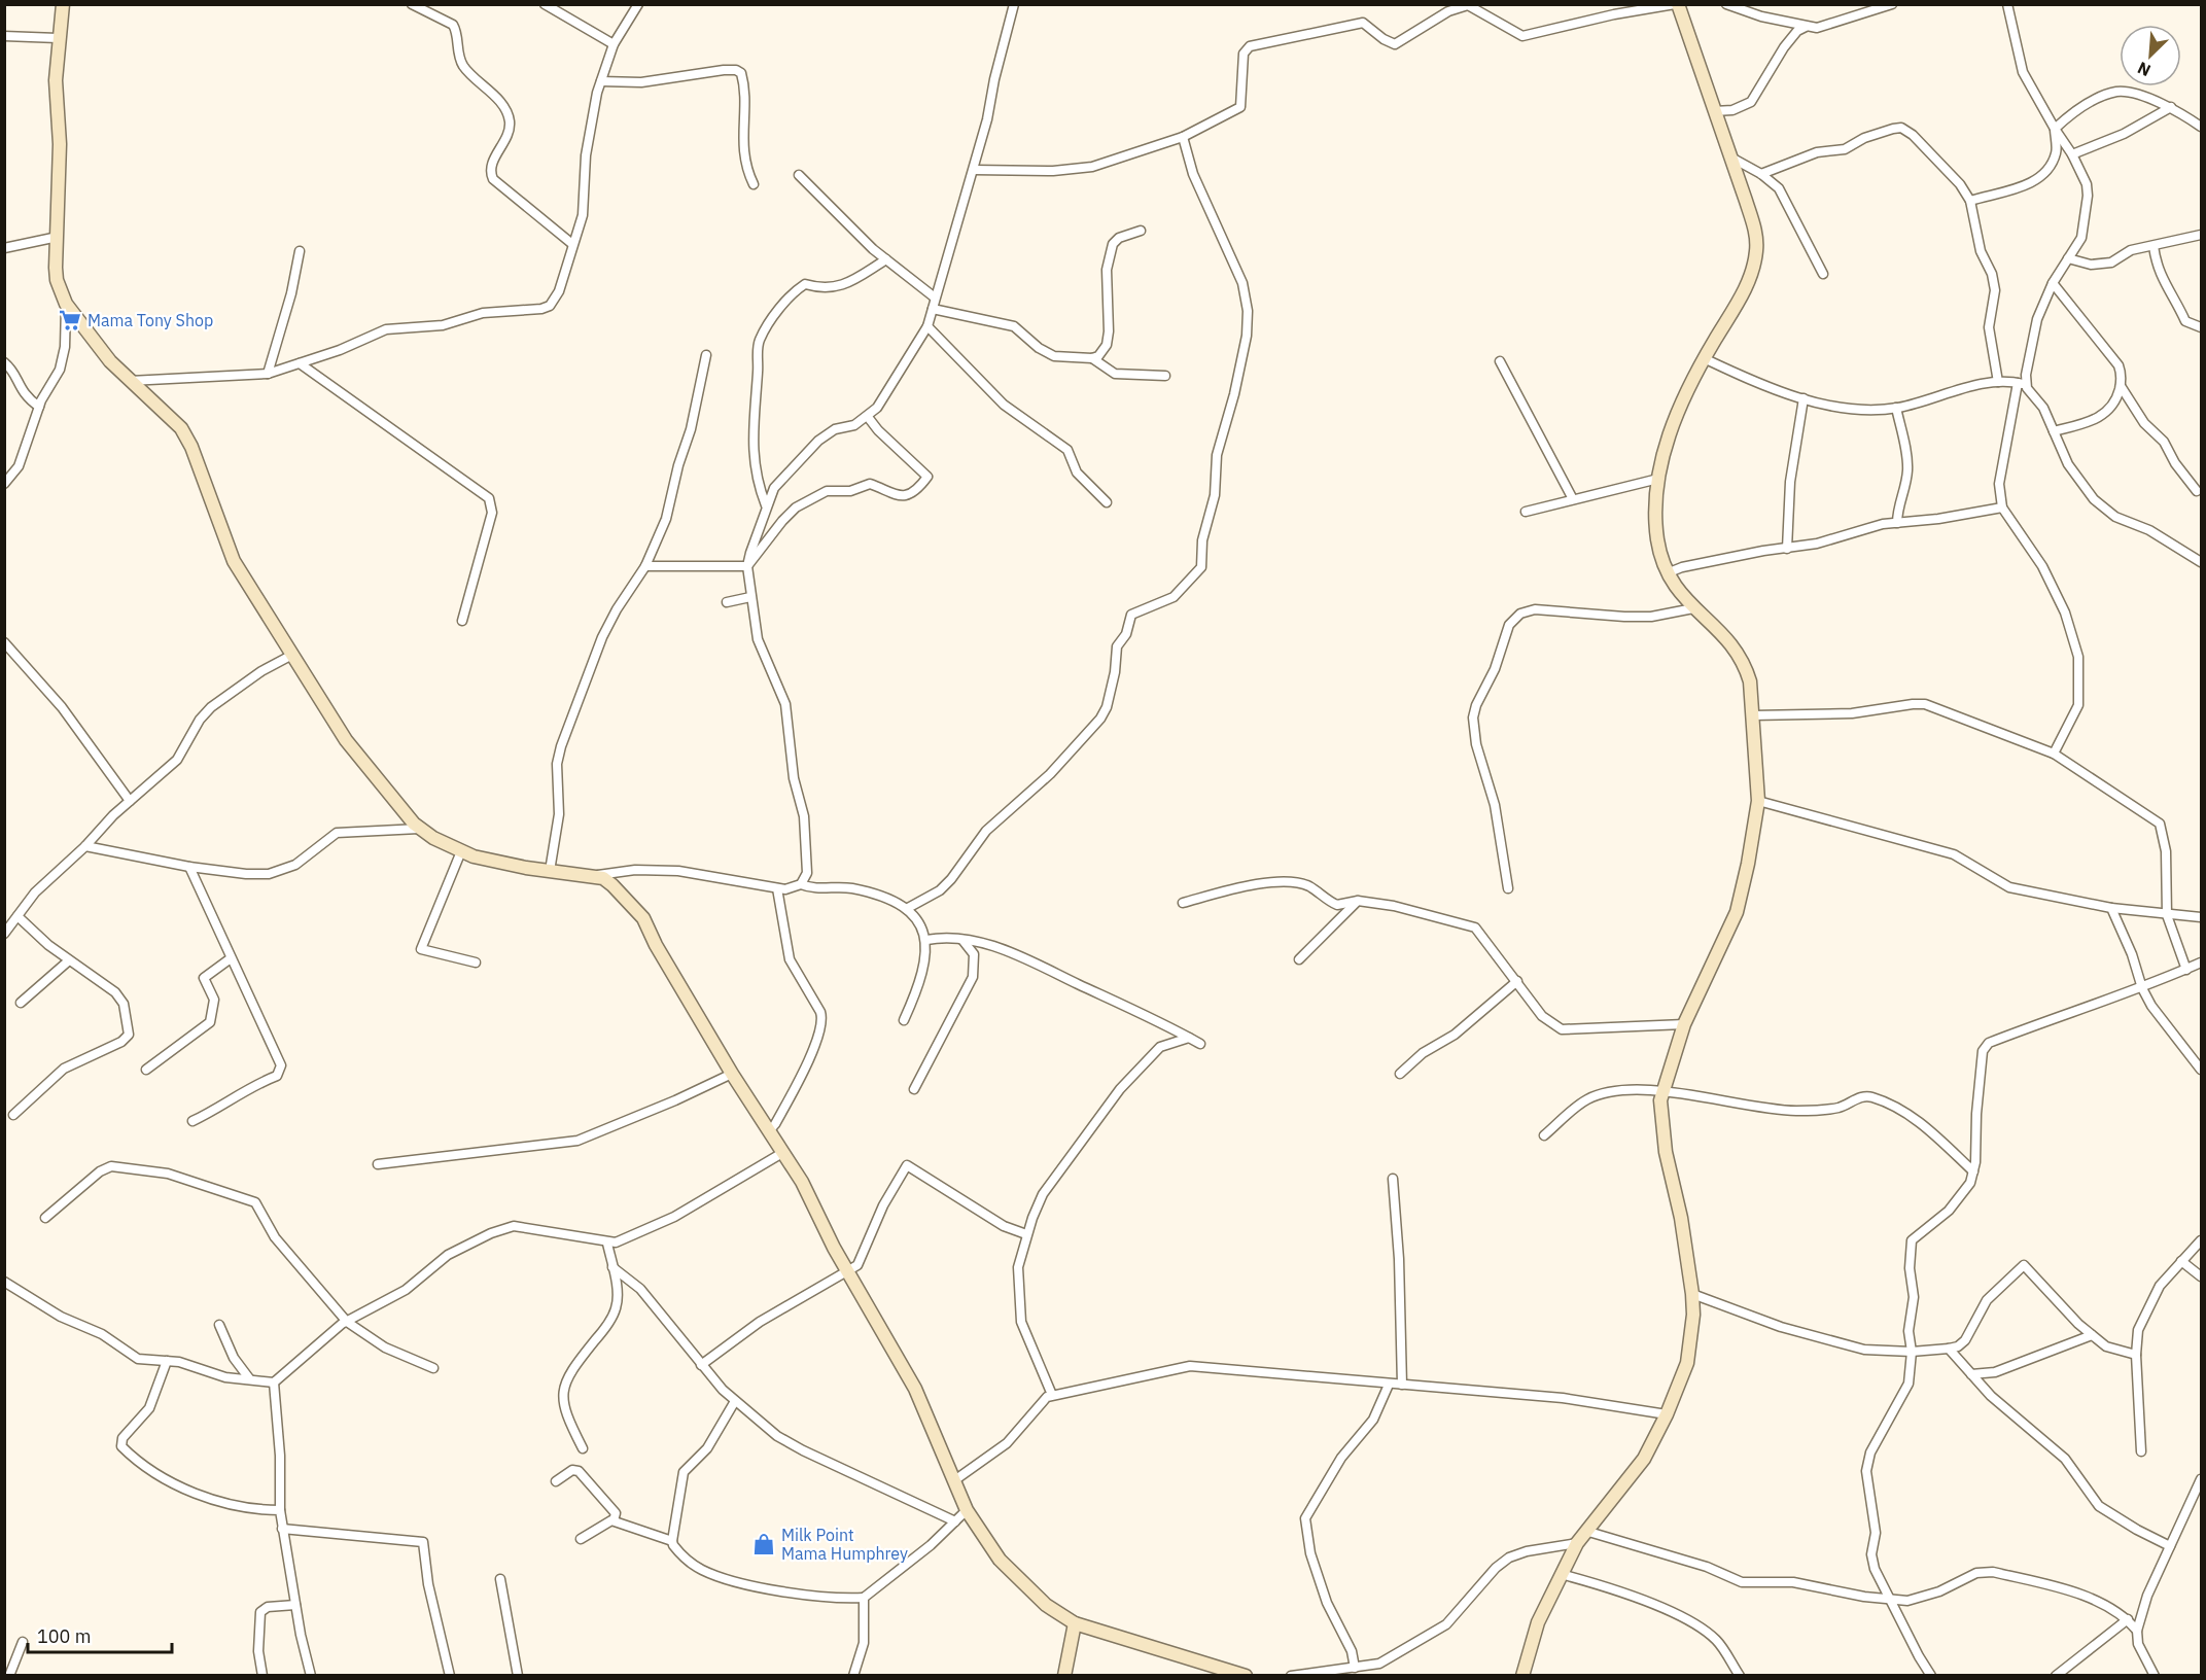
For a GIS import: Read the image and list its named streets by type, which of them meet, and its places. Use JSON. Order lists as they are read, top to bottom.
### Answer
{
  "places": {
    "supermarket": ["Mama Tony Shop"],
    "shop": ["Milk Point Mama Humphrey"]
  },
  "scale_bar": "100 m",
  "north": "bottom left"
}
